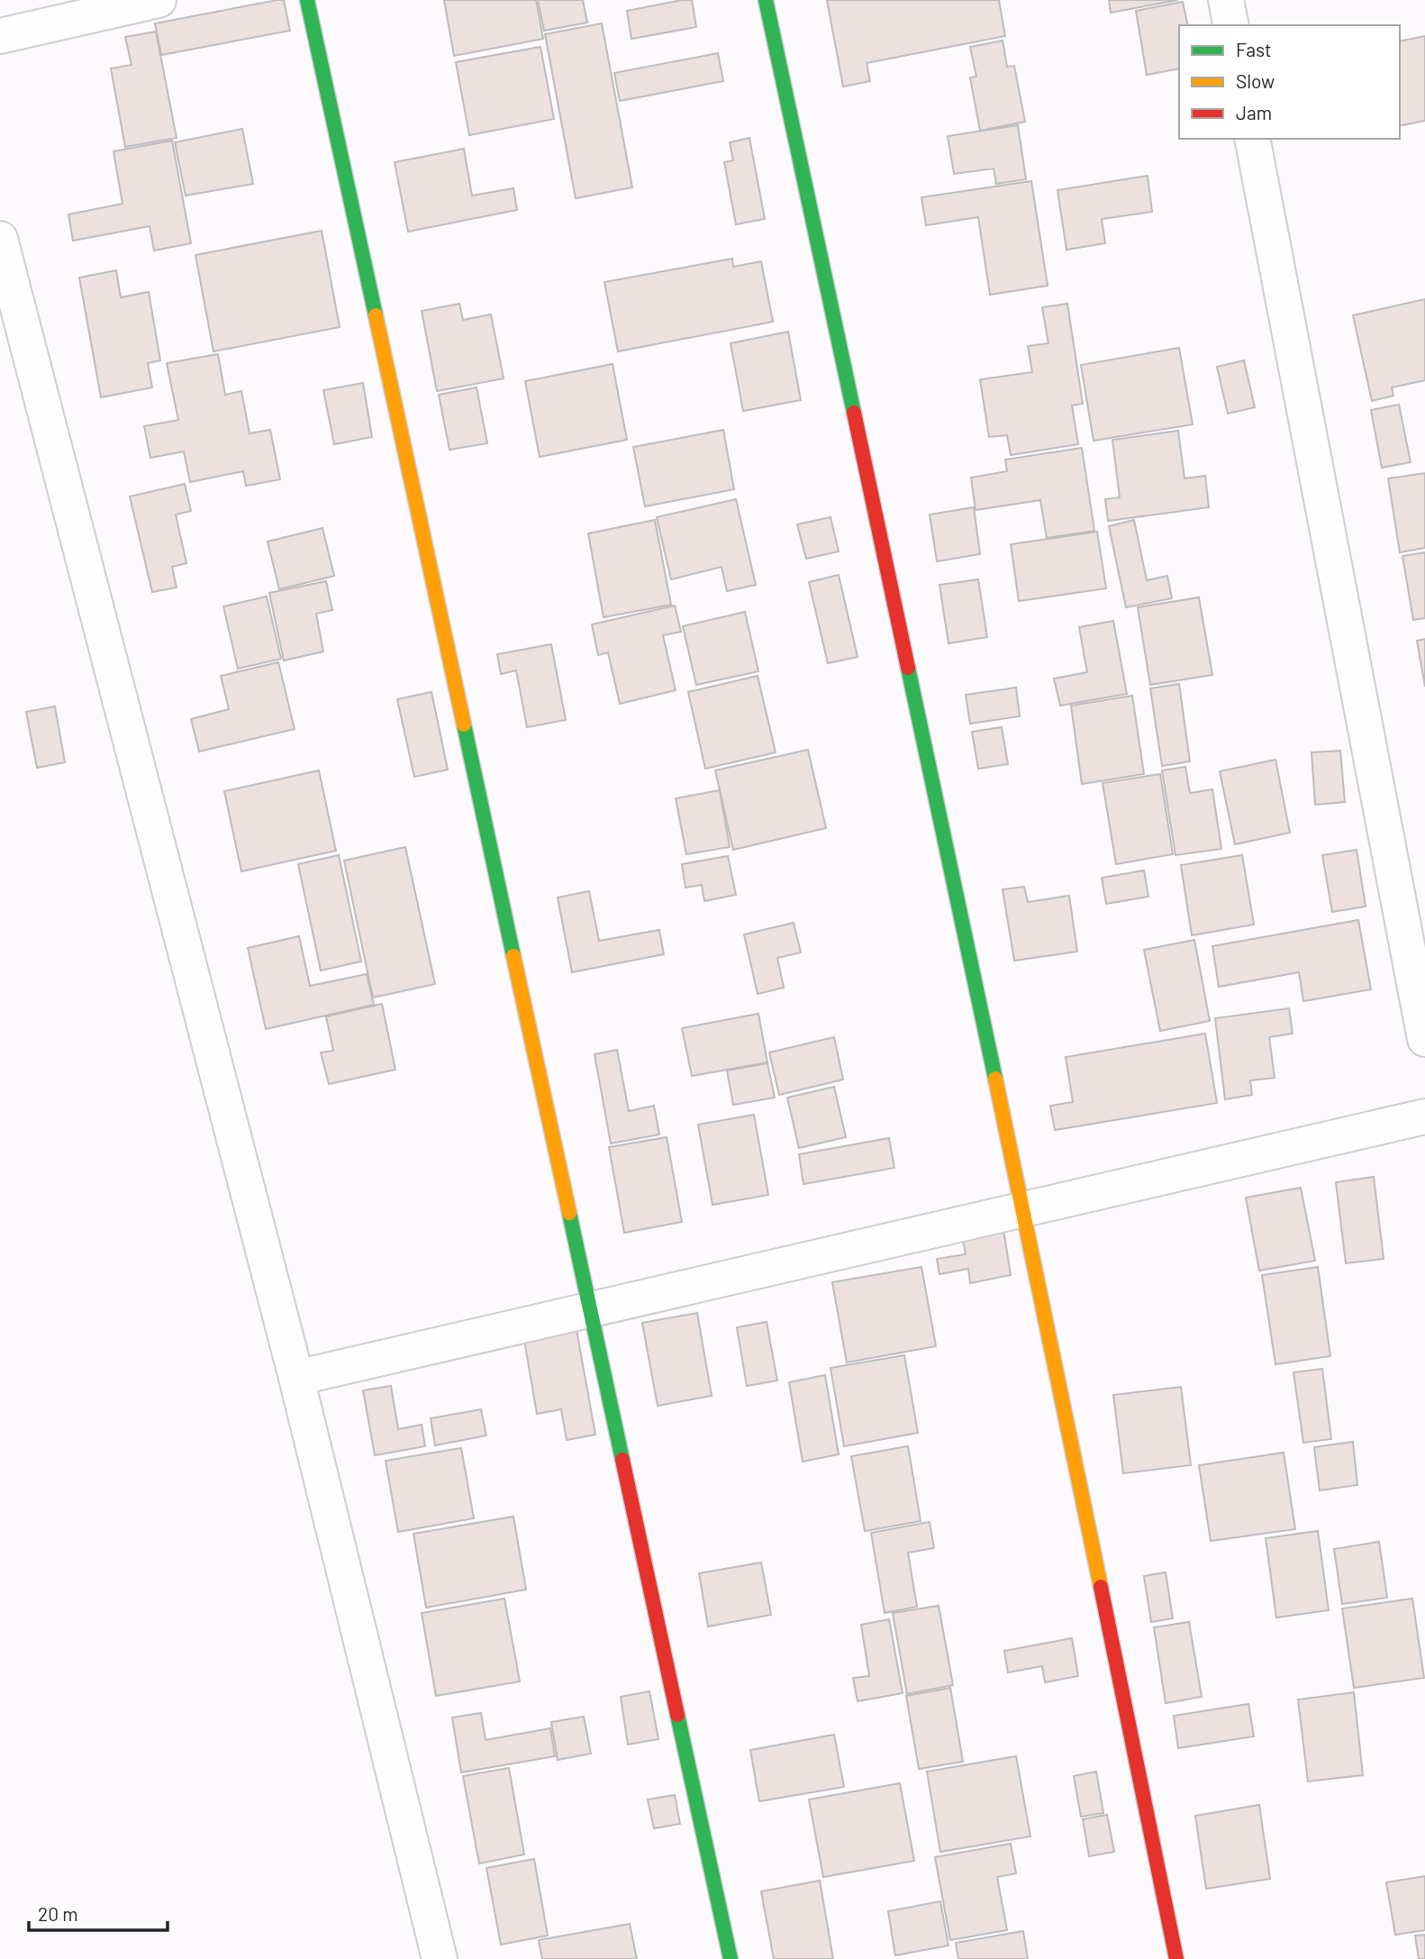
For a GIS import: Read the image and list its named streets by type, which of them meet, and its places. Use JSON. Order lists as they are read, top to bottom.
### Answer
{
  "legend": ["Fast", "Slow", "Jam"],
  "scale_bar": "20 m"
}
